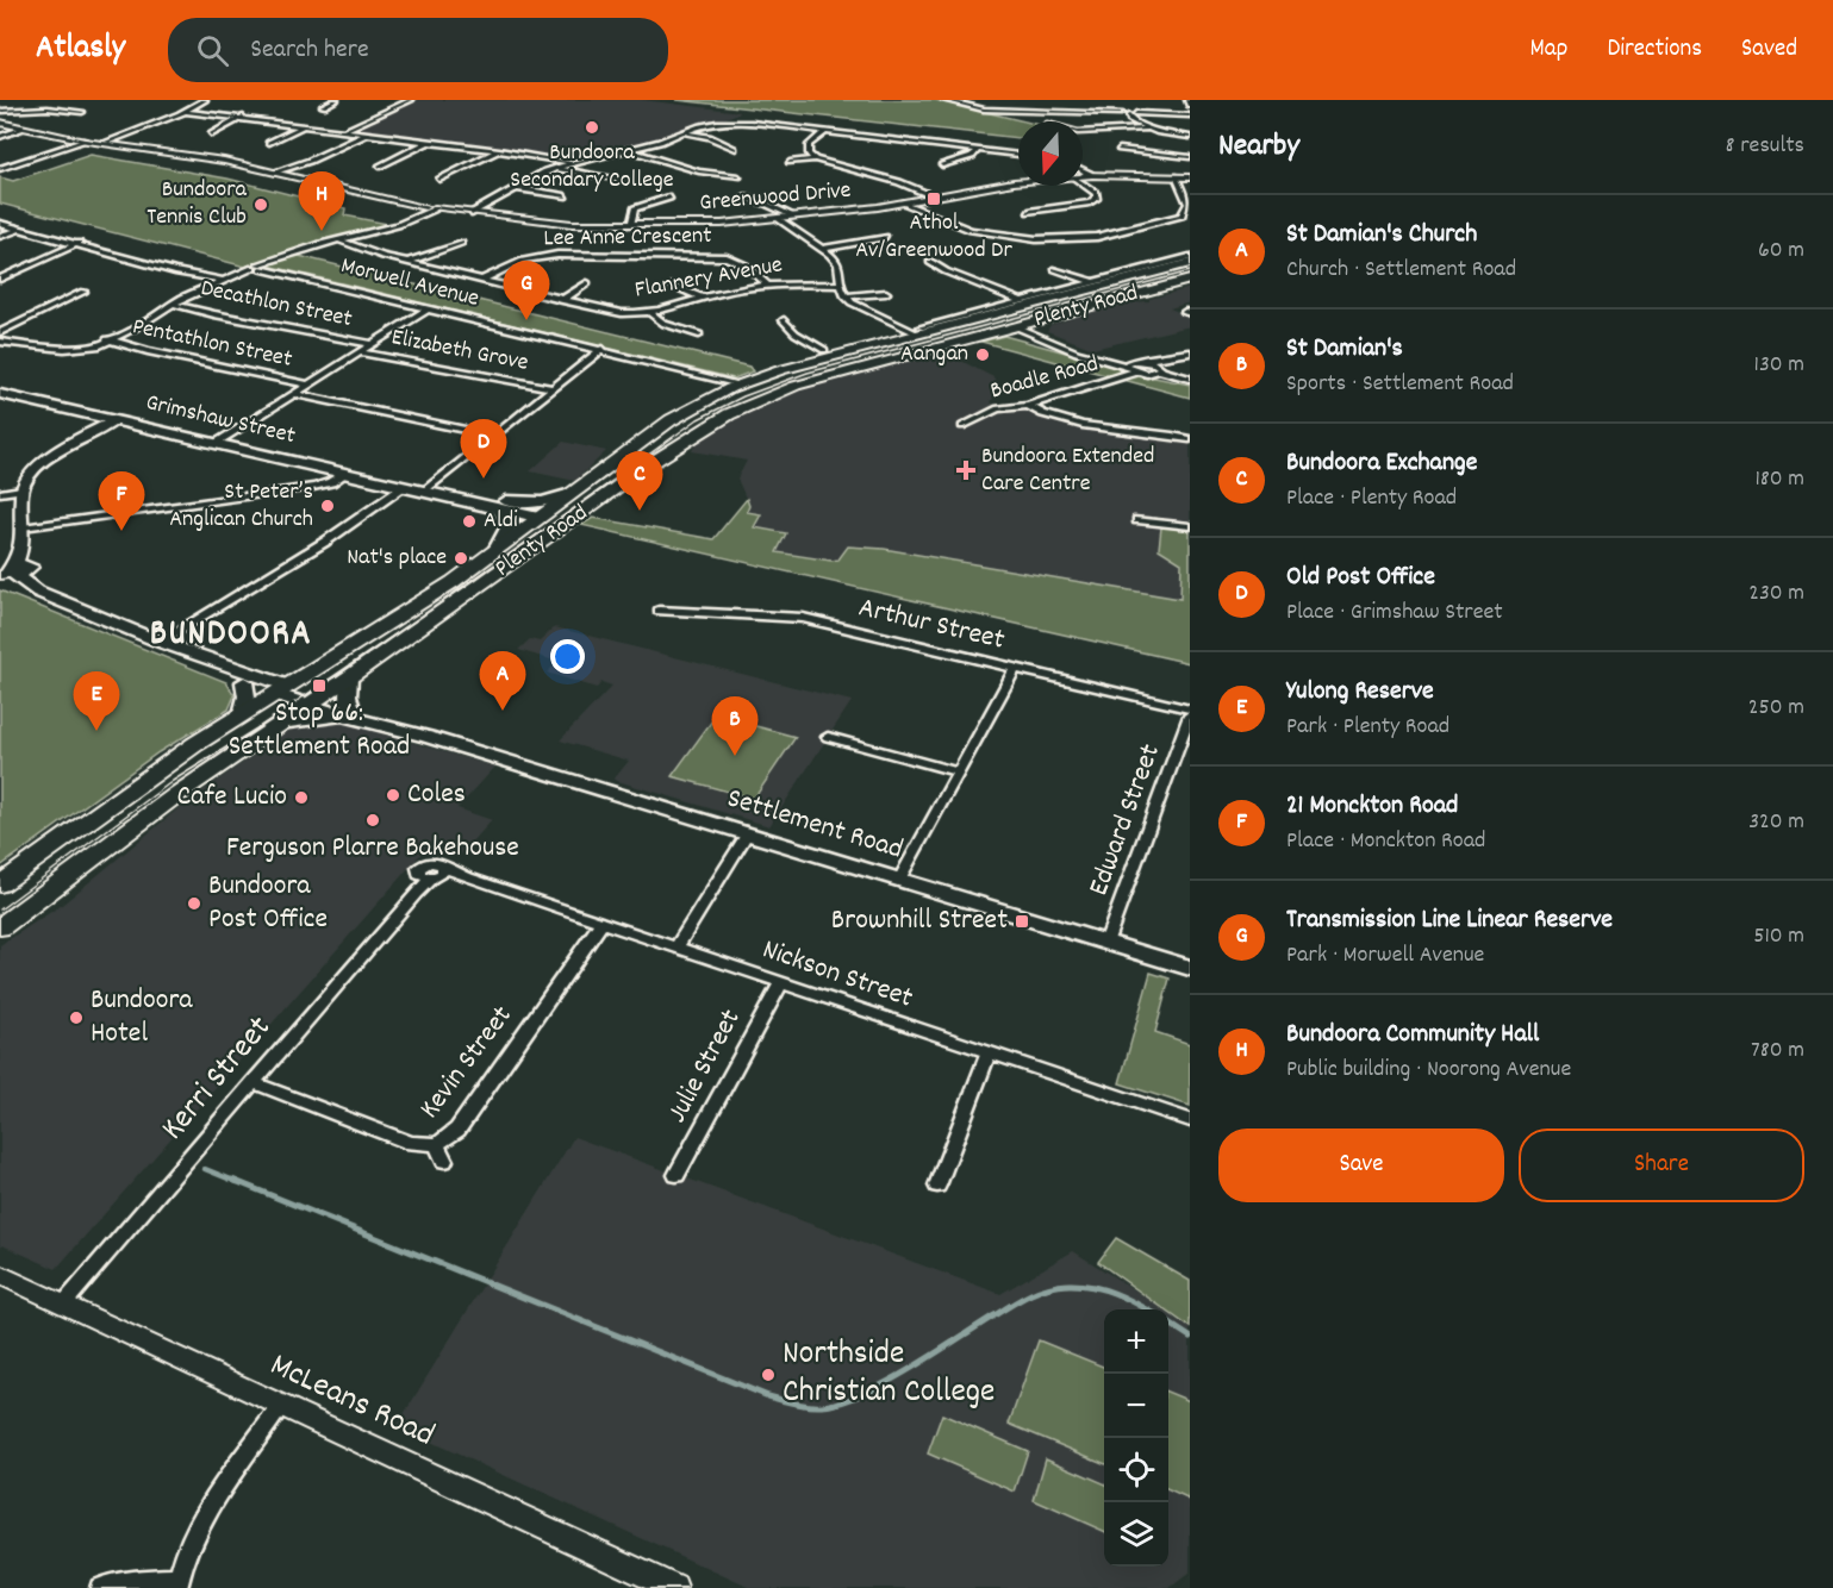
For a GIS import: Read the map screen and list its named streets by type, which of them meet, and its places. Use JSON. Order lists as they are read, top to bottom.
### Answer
{
  "streets": {
    "highway": ["Plenty Road", "Grimshaw Street"],
    "main road": ["Settlement Road"],
    "street": [
      "Greenwood Drive",
      "Lee Anne Crescent",
      "Flannery Avenue",
      "Morwell Avenue",
      "Decathlon Street",
      "Pentathlon Street",
      "Elizabeth Grove",
      "Boadle Road",
      "Arthur Street",
      "Edward Street",
      "Nickson Street",
      "Kevin Street",
      "Julie Street",
      "Kerri Street",
      "McLeans Road"
    ]
  },
  "crossings": [
    ["Lee Anne Crescent", "Flannery Avenue"],
    ["Morwell Avenue", "Plenty Road"],
    ["Plenty Road", "Grimshaw Street"],
    ["Plenty Road", "Settlement Road"],
    ["Edward Street", "Settlement Road"],
    ["Nickson Street", "Kevin Street"],
    ["Nickson Street", "Julie Street"],
    ["Nickson Street", "Kerri Street"],
    ["Kevin Street", "Kerri Street"],
    ["Kerri Street", "McLeans Road"]
  ],
  "districts": ["BUNDOORA"],
  "places": {
    "other": [
      "Bundoora Secondary College",
      "Bundoora Tennis Club",
      "Aangan",
      "St Peter’s Anglican Church",
      "Aldi",
      "Nat's place",
      "Coles",
      "Cafe Lucio",
      "Ferguson Plarre Bakehouse",
      "Bundoora Post Office",
      "Bundoora Hotel",
      "Northside Christian College"
    ],
    "transit": ["Athol Av/Greenwood Dr", "Stop 66: Settlement Road", "Brownhill Street"],
    "health": ["Bundoora Extended Care Centre"]
  },
  "north": "bottom",
  "page": {
    "header": "Atlasly",
    "search": "Search here",
    "nav": ["Map", "Directions", "Saved"],
    "heading": ["Nearby", "8 results"],
    "pins": [
      "H",
      "G",
      "D",
      "C",
      "F",
      "A",
      "E",
      "B"
    ],
    "list": [
      {
        "mark": "A",
        "name": "St Damian's Church",
        "note": "Church · Settlement Road",
        "value": "60 m"
      },
      {
        "mark": "B",
        "name": "St Damian's",
        "note": "Sports · Settlement Road",
        "value": "130 m"
      },
      {
        "mark": "C",
        "name": "Bundoora Exchange",
        "note": "Place · Plenty Road",
        "value": "180 m"
      },
      {
        "mark": "D",
        "name": "Old Post Office",
        "note": "Place · Grimshaw Street",
        "value": "230 m"
      },
      {
        "mark": "E",
        "name": "Yulong Reserve",
        "note": "Park · Plenty Road",
        "value": "250 m"
      },
      {
        "mark": "F",
        "name": "21 Monckton Road",
        "note": "Place · Monckton Road",
        "value": "320 m"
      },
      {
        "mark": "G",
        "name": "Transmission Line Linear Reserve",
        "note": "Park · Morwell Avenue",
        "value": "510 m"
      },
      {
        "mark": "H",
        "name": "Bundoora Community Hall",
        "note": "Public building · Noorong Avenue",
        "value": "780 m"
      }
    ],
    "buttons": ["Save", "Share"],
    "map_buttons": ["+", "−"]
  }
}
